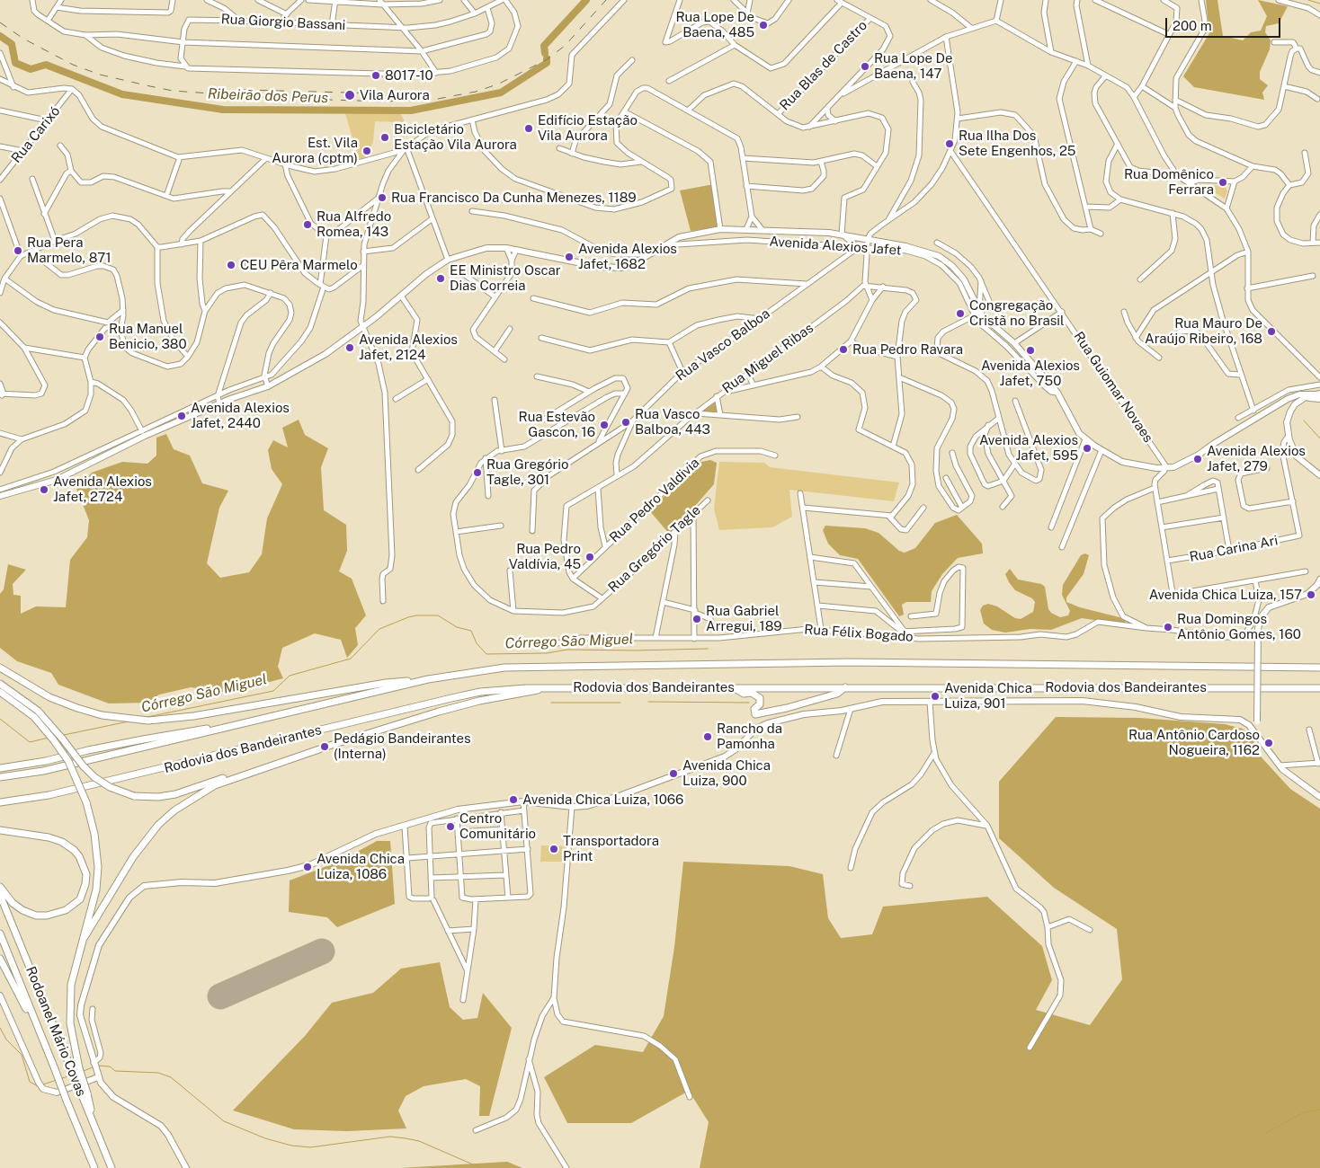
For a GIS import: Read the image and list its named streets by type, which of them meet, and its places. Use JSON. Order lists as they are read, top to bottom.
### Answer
{
  "streets": {
    "highway": ["Rodovia dos Bandeirantes", "Rodoanel Mário Covas"],
    "main road": ["Avenida Alexios Jafet"],
    "street": [
      "Rua Giorgio Bassani",
      "Rua Blas de Castro",
      "Rua Carixó",
      "Rua Vasco Balboa",
      "Rua Miguel Ribas",
      "Rua Guiomar Novaes",
      "Rua Pedro Valdivia",
      "Rua Gregório Tagle",
      "Rua Carina Ari",
      "Rua Félix Bogado"
    ]
  },
  "crossings": [
    ["Avenida Alexios Jafet", "Rua Vasco Balboa"],
    ["Avenida Alexios Jafet", "Rua Guiomar Novaes"],
    ["Rua Miguel Ribas", "Rua Pedro Valdivia"]
  ],
  "water": ["Ribeirão dos Perus", "Córrego São Miguel"],
  "places": [
    "Rua Lope De Baena, 485",
    "Rua Lope De Baena, 147",
    "8017-10",
    "Vila Aurora",
    "Edifício Estação Vila Aurora",
    "Bicicletário Estação Vila Aurora",
    "Rua Ilha Dos Sete Engenhos, 25",
    "Est. Vila Aurora (cptm)",
    "Rua Domênico Ferrara",
    "Rua Francisco Da Cunha Menezes, 1189",
    "Rua Alfredo Romea, 143",
    "Rua Pera Marmelo, 871",
    "Avenida Alexios Jafet, 1682",
    "CEU Pêra Marmelo",
    "EE Ministro Oscar Dias Correia",
    "Congregação Cristã no Brasil",
    "Rua Mauro De Araújo Ribeiro, 168",
    "Rua Manuel Benicio, 380",
    "Avenida Alexios Jafet, 2124",
    "Rua Pedro Ravara",
    "Avenida Alexios Jafet, 750",
    "Avenida Alexios Jafet, 2440",
    "Rua Vasco Balboa, 443",
    "Rua Estevão Gascon, 16",
    "Avenida Alexios Jafet, 595",
    "Avenida Alexios Jafet, 279",
    "Rua Gregório Tagle, 301",
    "Avenida Alexios Jafet, 2724",
    "Rua Pedro Valdívia, 45",
    "Avenida Chica Luiza, 157",
    "Rua Gabriel Arregui, 189",
    "Rua Domingos Antônio Gomes, 160",
    "Avenida Chica Luiza, 901",
    "Rancho da Pamonha",
    "Rua Antônio Cardoso Nogueira, 1162",
    "Pedágio Bandeirantes (Interna)",
    "Avenida Chica Luiza, 900",
    "Avenida Chica Luiza, 1066",
    "Centro Comunitário",
    "Transportadora Print",
    "Avenida Chica Luiza, 1086"
  ],
  "scale_bar": "200 m"
}
